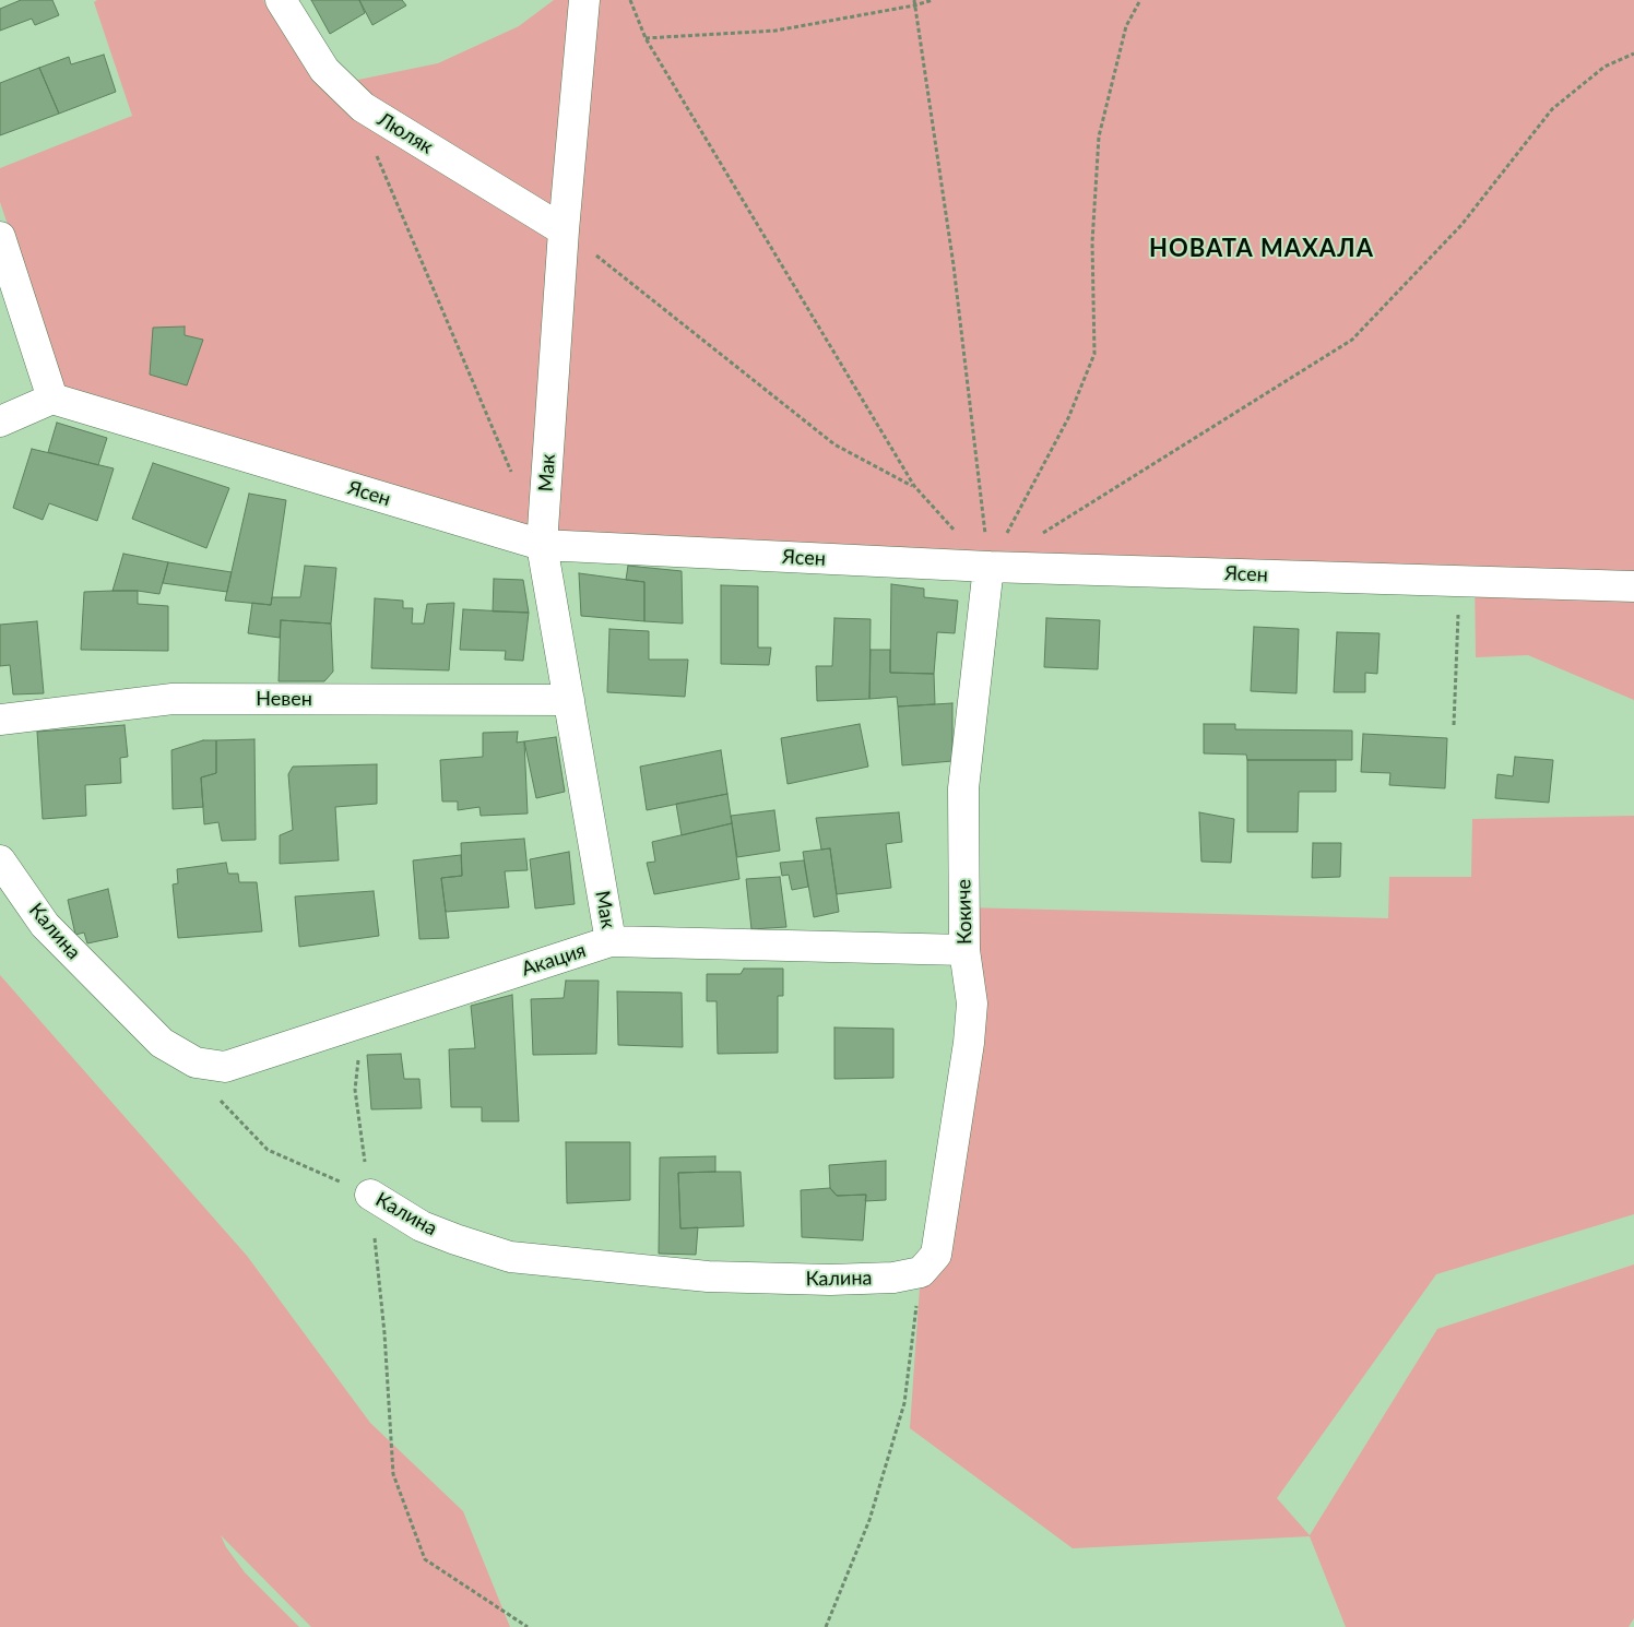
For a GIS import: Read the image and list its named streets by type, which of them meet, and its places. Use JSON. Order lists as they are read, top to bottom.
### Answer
{
  "streets": {
    "street": [
      "Люляк",
      "Мак",
      "Ясен",
      "Невен",
      "Кокиче",
      "Калина",
      "Акация"
    ]
  },
  "crossings": [
    ["Люляк", "Мак"],
    ["Мак", "Ясен"],
    ["Мак", "Невен"],
    ["Мак", "Акация"],
    ["Ясен", "Кокиче"],
    ["Кокиче", "Калина"],
    ["Кокиче", "Акация"],
    ["Калина", "Акация"]
  ],
  "districts": ["НОВАТА МАХАЛА"]
}
